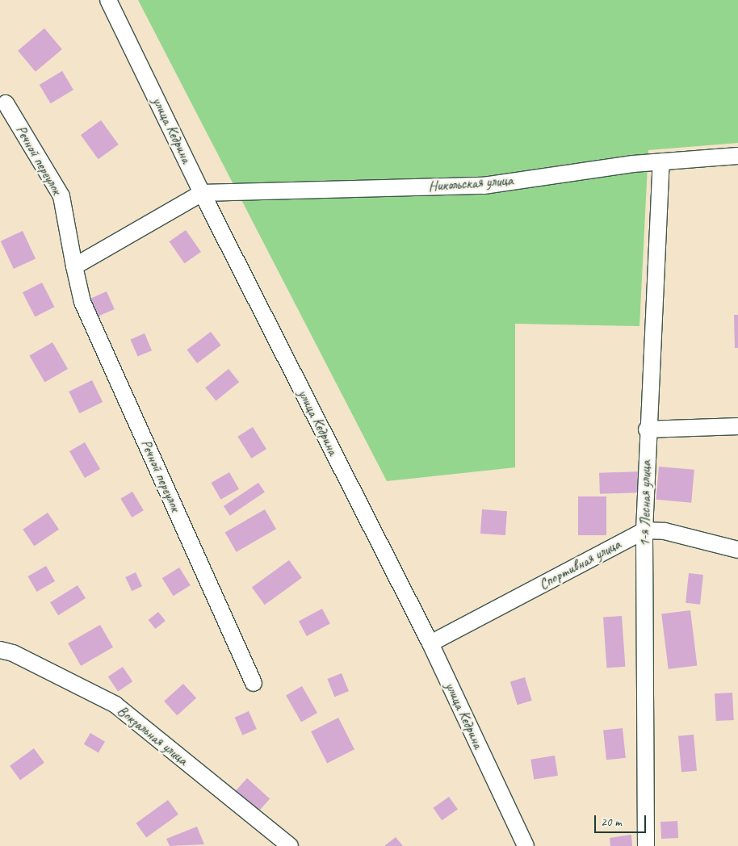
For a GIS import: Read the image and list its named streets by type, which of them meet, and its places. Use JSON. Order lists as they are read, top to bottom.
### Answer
{
  "streets": {
    "street": [
      "улица Кедрина",
      "Речной переулок",
      "Никольская улица",
      "1-я Лесная улица",
      "Спортивная улица",
      "Вокзальная улица"
    ]
  },
  "crossings": [
    ["улица Кедрина", "Никольская улица"],
    ["улица Кедрина", "Спортивная улица"],
    ["Никольская улица", "1-я Лесная улица"],
    ["1-я Лесная улица", "Спортивная улица"]
  ],
  "scale_bar": "20 m"
}
